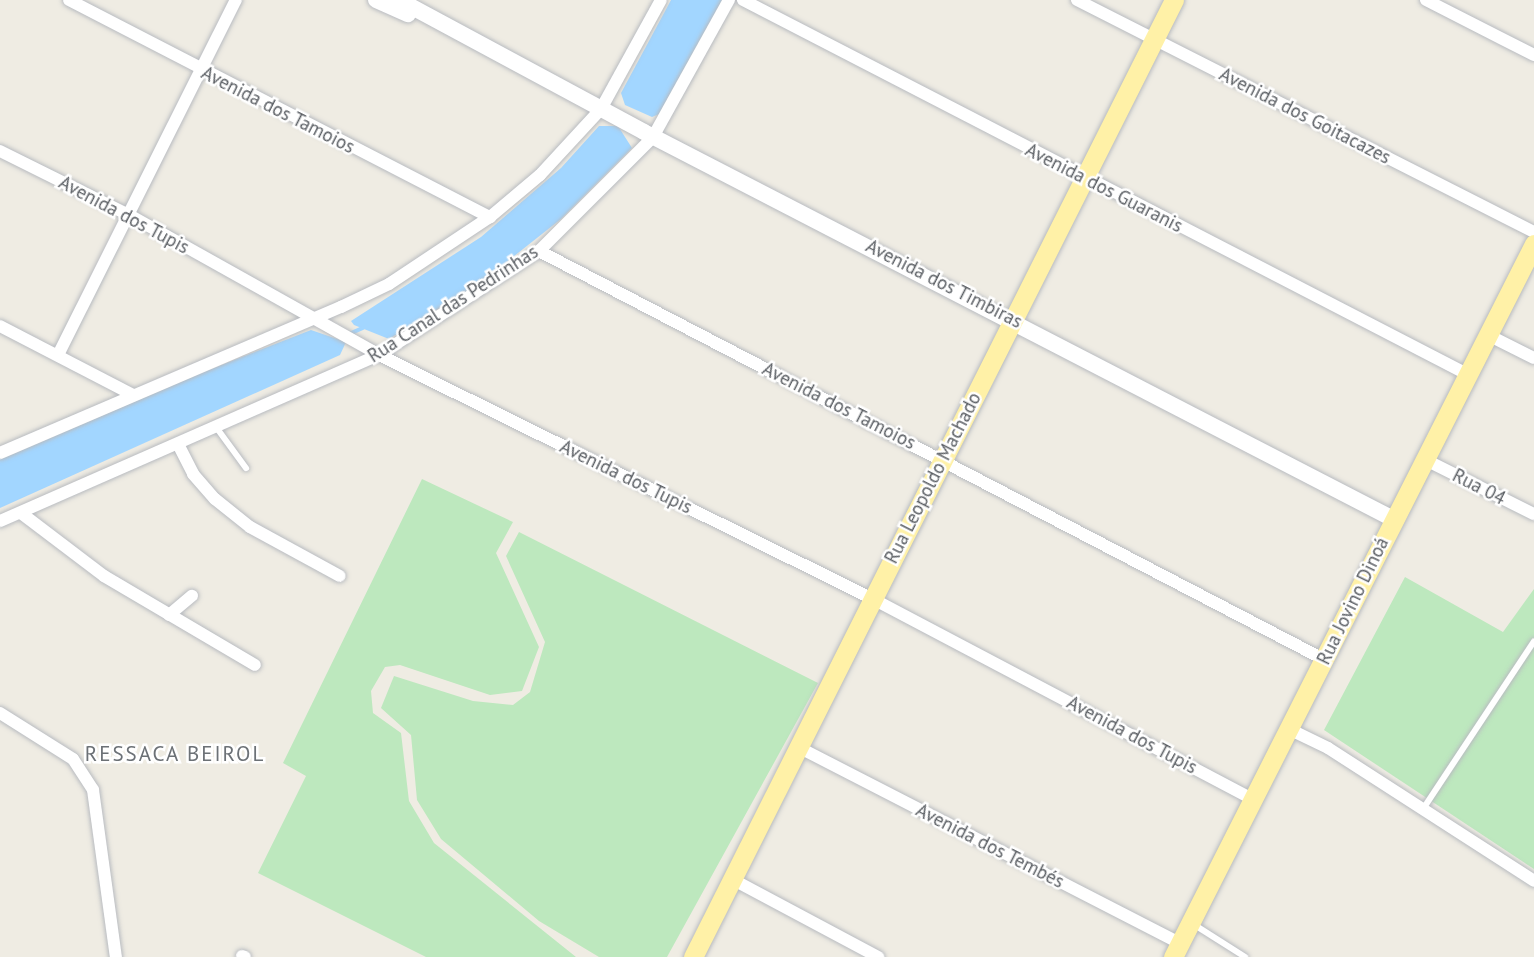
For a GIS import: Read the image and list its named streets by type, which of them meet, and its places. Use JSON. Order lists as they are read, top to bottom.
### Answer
{
  "streets": {
    "main road": ["Rua Leopoldo Machado", "Rua Jovino Dinoá"],
    "street": [
      "Avenida dos Tamoios",
      "Avenida dos Goitacazes",
      "Avenida dos Guaranis",
      "Avenida dos Tupis",
      "Avenida dos Timbiras",
      "Rua Canal das Pedrinhas",
      "Rua 04",
      "Avenida dos Tembés"
    ]
  },
  "crossings": [
    ["Avenida dos Tamoios", "Rua Canal das Pedrinhas"],
    ["Avenida dos Tamoios", "Rua Leopoldo Machado"],
    ["Avenida dos Tamoios", "Rua Jovino Dinoá"],
    ["Avenida dos Goitacazes", "Rua Leopoldo Machado"],
    ["Avenida dos Guaranis", "Rua Leopoldo Machado"],
    ["Avenida dos Guaranis", "Rua Jovino Dinoá"],
    ["Avenida dos Tupis", "Rua Canal das Pedrinhas"],
    ["Avenida dos Tupis", "Rua Leopoldo Machado"],
    ["Avenida dos Tupis", "Rua Jovino Dinoá"],
    ["Avenida dos Timbiras", "Rua Canal das Pedrinhas"],
    ["Avenida dos Timbiras", "Rua Leopoldo Machado"],
    ["Avenida dos Timbiras", "Rua Jovino Dinoá"],
    ["Rua Leopoldo Machado", "Avenida dos Tembés"],
    ["Rua 04", "Rua Jovino Dinoá"],
    ["Rua Jovino Dinoá", "Avenida dos Tembés"]
  ],
  "districts": ["RESSACA BEIROL"]
}
